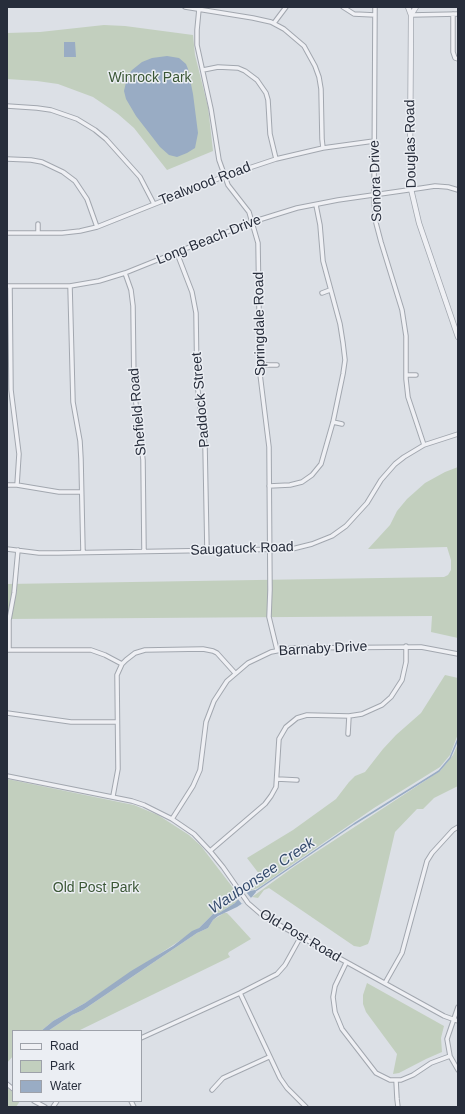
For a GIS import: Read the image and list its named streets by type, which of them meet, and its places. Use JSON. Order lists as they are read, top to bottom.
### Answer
{
  "streets": {
    "street": [
      "Douglas Road",
      "Sonora Drive",
      "Tealwood Road",
      "Long Beach Drive",
      "Springdale Road",
      "Paddock Street",
      "Shefield Road",
      "Saugatuck Road",
      "Barnaby Drive",
      "Old Post Road"
    ]
  },
  "crossings": [
    ["Douglas Road", "Long Beach Drive"],
    ["Sonora Drive", "Tealwood Road"],
    ["Sonora Drive", "Long Beach Drive"],
    ["Sonora Drive", "Saugatuck Road"],
    ["Tealwood Road", "Springdale Road"],
    ["Long Beach Drive", "Springdale Road"],
    ["Long Beach Drive", "Paddock Street"],
    ["Long Beach Drive", "Shefield Road"],
    ["Springdale Road", "Saugatuck Road"],
    ["Springdale Road", "Barnaby Drive"],
    ["Paddock Street", "Saugatuck Road"],
    ["Shefield Road", "Saugatuck Road"],
    ["Barnaby Drive", "Old Post Road"]
  ],
  "water": ["Waubonsee Creek"],
  "parks": ["Winrock Park", "Old Post Park"],
  "legend": ["Road", "Park", "Water"]
}
